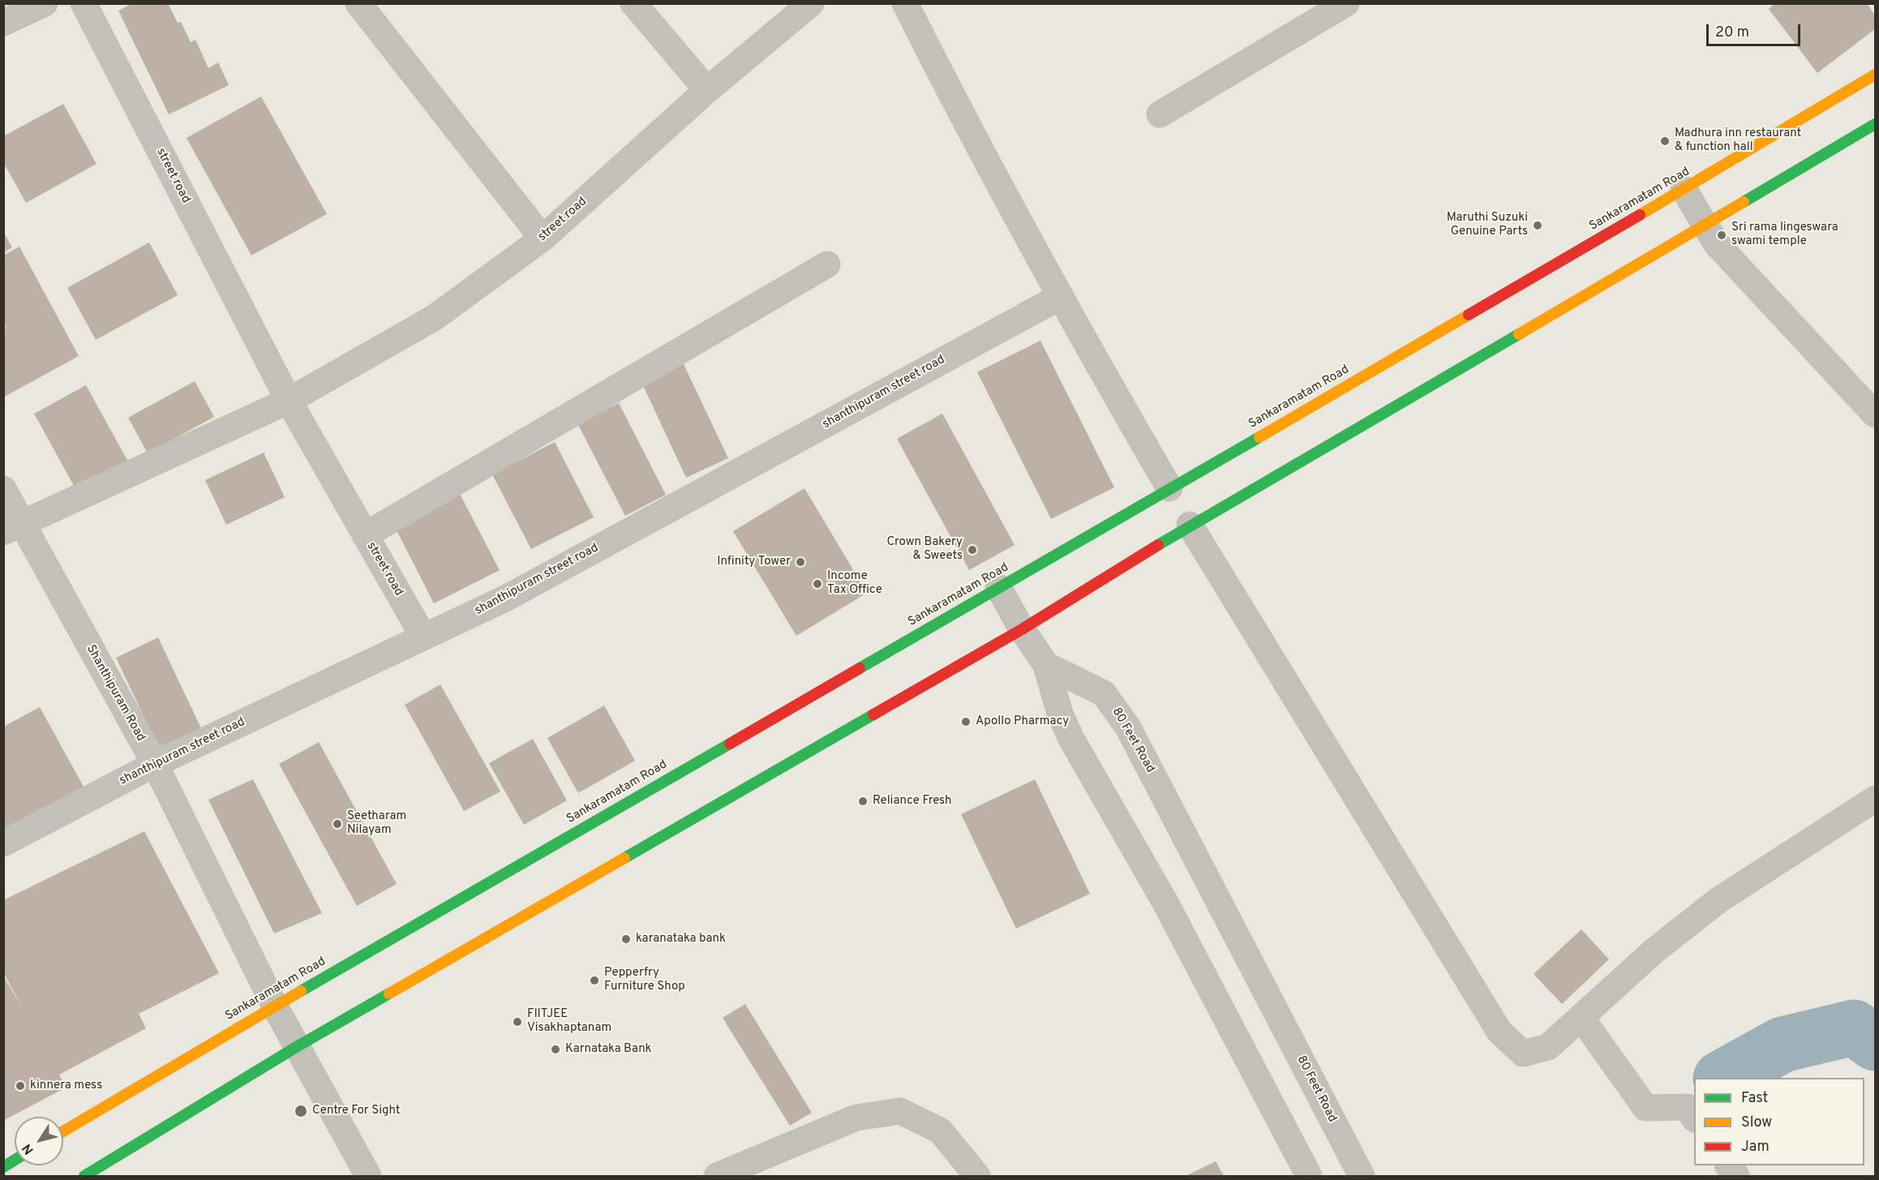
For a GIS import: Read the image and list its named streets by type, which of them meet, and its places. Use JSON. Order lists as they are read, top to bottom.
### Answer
{
  "streets": {
    "main road": ["Sankaramatam Road"],
    "street": [
      "street road",
      "shanthipuram street road",
      "Shanthipuram Road",
      "80 Feet Road"
    ]
  },
  "crossings": [
    ["street road", "shanthipuram street road"],
    ["street road", "Shanthipuram Road"],
    ["Sankaramatam Road", "Shanthipuram Road"],
    ["shanthipuram street road", "Shanthipuram Road"]
  ],
  "places": [
    "Madhura inn restaurant & function hall",
    "Maruthi Suzuki Genuine Parts",
    "Sri rama lingeswara swami temple",
    "Crown Bakery & Sweets",
    "Infinity Tower",
    "Income Tax Office",
    "Apollo Pharmacy",
    "Reliance Fresh",
    "Seetharam Nilayam",
    "karanataka bank",
    "Pepperfry Furniture Shop",
    "FIITJEE Visakhaptanam",
    "Karnataka Bank",
    "kinnera mess",
    "Centre For Sight"
  ],
  "legend": ["Fast", "Slow", "Jam"],
  "scale_bar": "20 m",
  "north": "bottom left"
}
